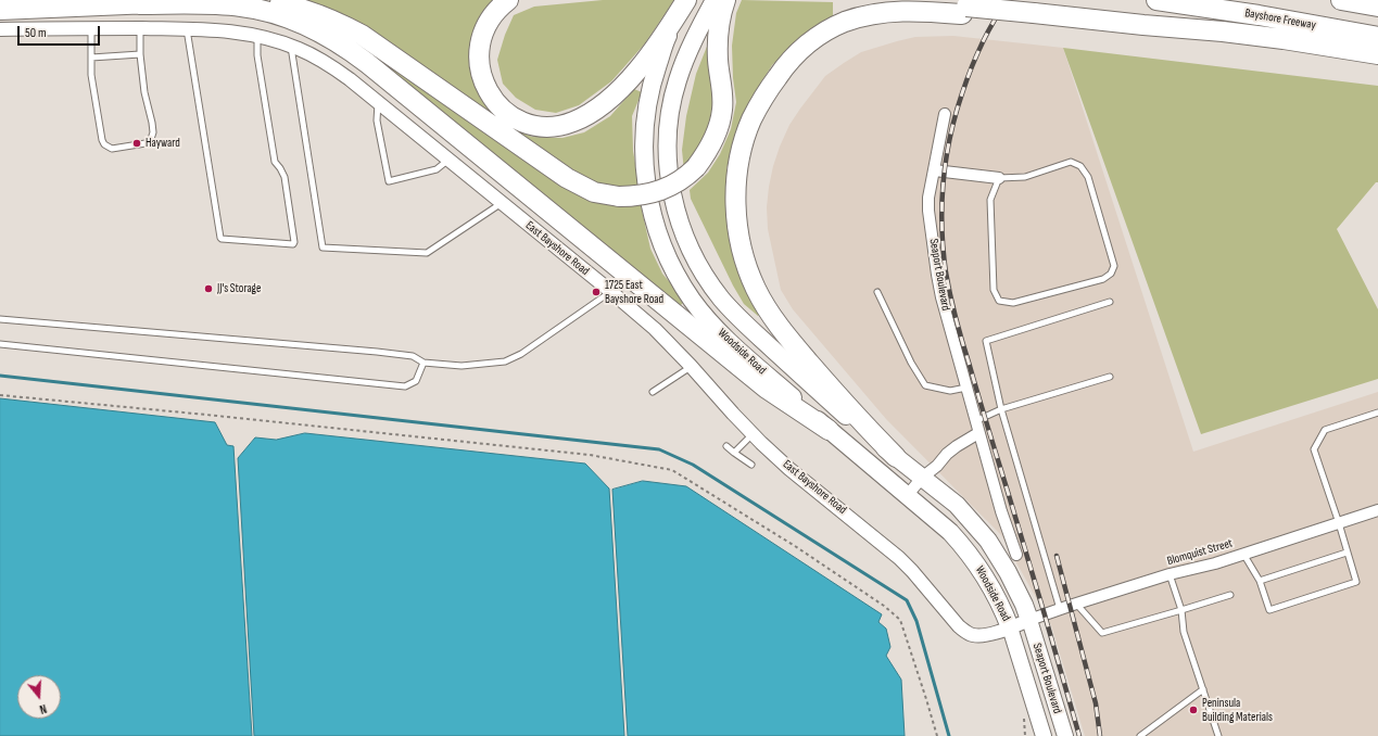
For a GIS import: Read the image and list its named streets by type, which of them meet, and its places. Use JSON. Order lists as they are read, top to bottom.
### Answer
{
  "streets": {
    "highway": ["Bayshore Freeway", "Woodside Road"],
    "main road": ["Seaport Boulevard"],
    "street": ["East Bayshore Road", "Blomquist Street"]
  },
  "crossings": [
    ["East Bayshore Road", "Seaport Boulevard"],
    ["East Bayshore Road", "Woodside Road"],
    ["East Bayshore Road", "Blomquist Street"],
    ["Seaport Boulevard", "Woodside Road"],
    ["Seaport Boulevard", "Blomquist Street"],
    ["Woodside Road", "Blomquist Street"]
  ],
  "places": [
    "Hayward",
    "JJ's Storage",
    "1725 East Bayshore Road",
    "Peninsula Building Materials"
  ],
  "scale_bar": "50 m",
  "north": "bottom"
}
